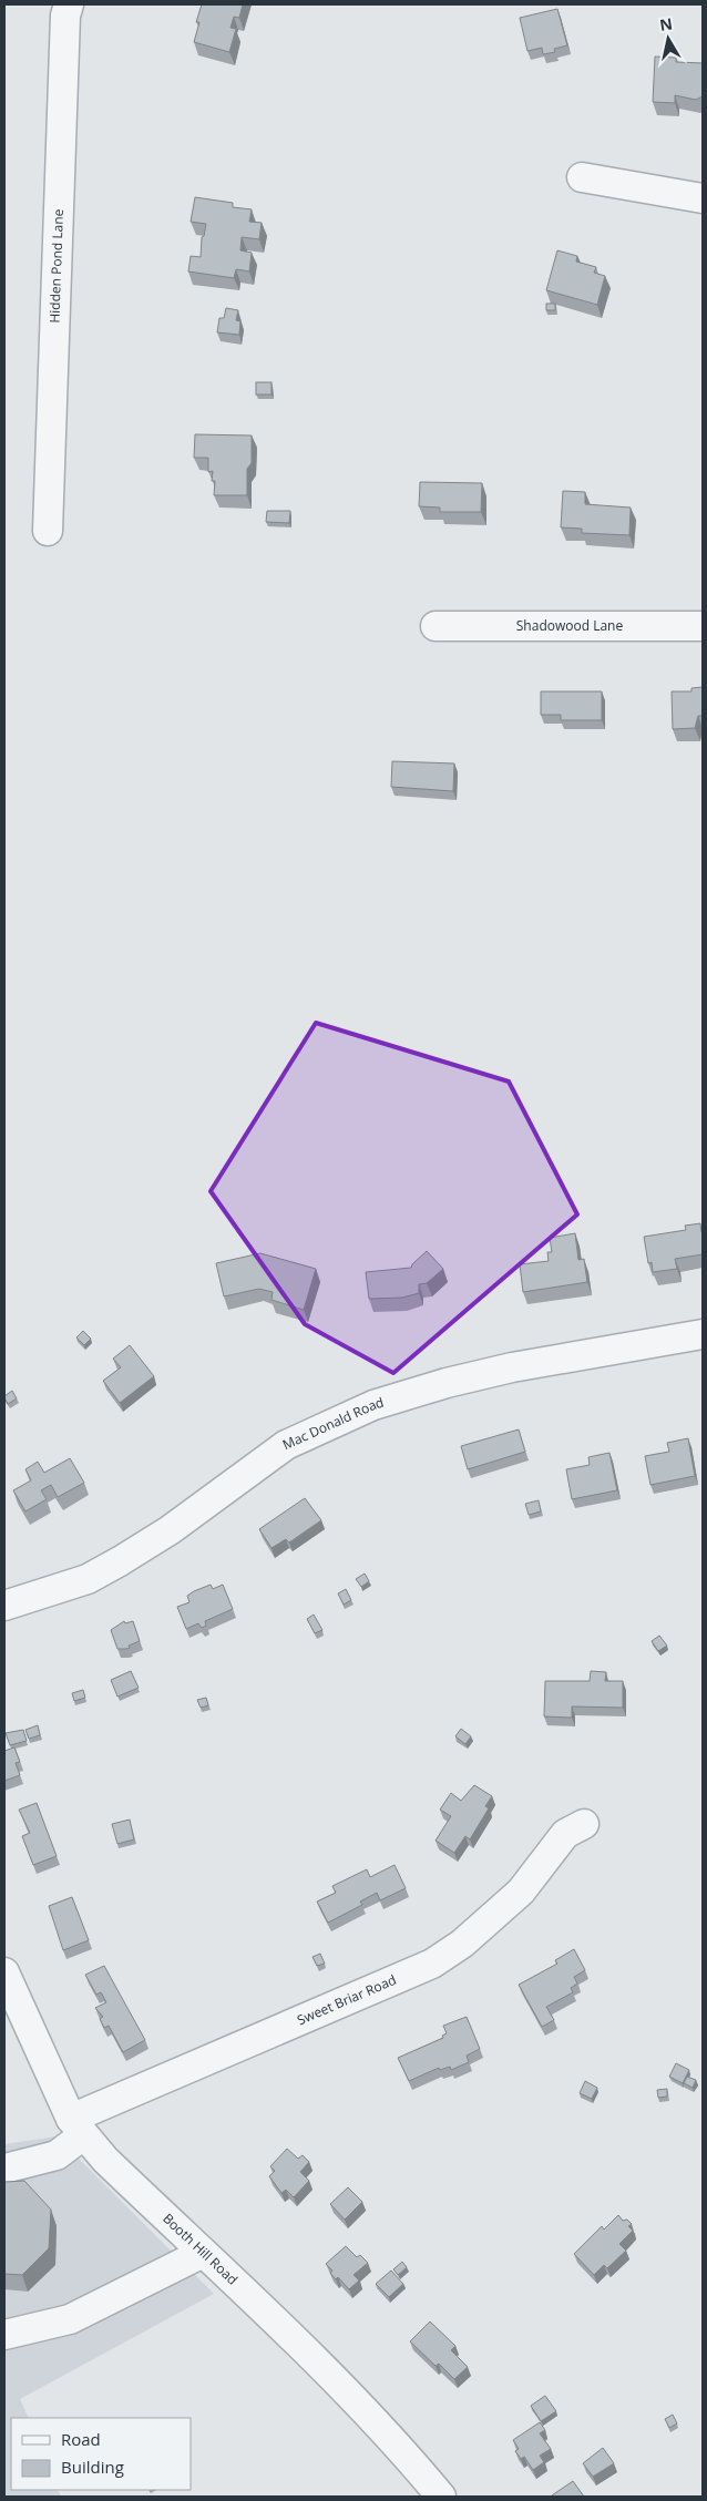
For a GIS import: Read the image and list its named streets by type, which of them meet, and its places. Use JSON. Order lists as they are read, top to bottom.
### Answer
{
  "streets": {
    "street": [
      "Hidden Pond Lane",
      "Shadowood Lane",
      "Mac Donald Road",
      "Sweet Briar Road",
      "Booth Hill Road"
    ]
  },
  "crossings": [
    ["Sweet Briar Road", "Booth Hill Road"]
  ],
  "legend": ["Road", "Building"],
  "north": "top"
}
